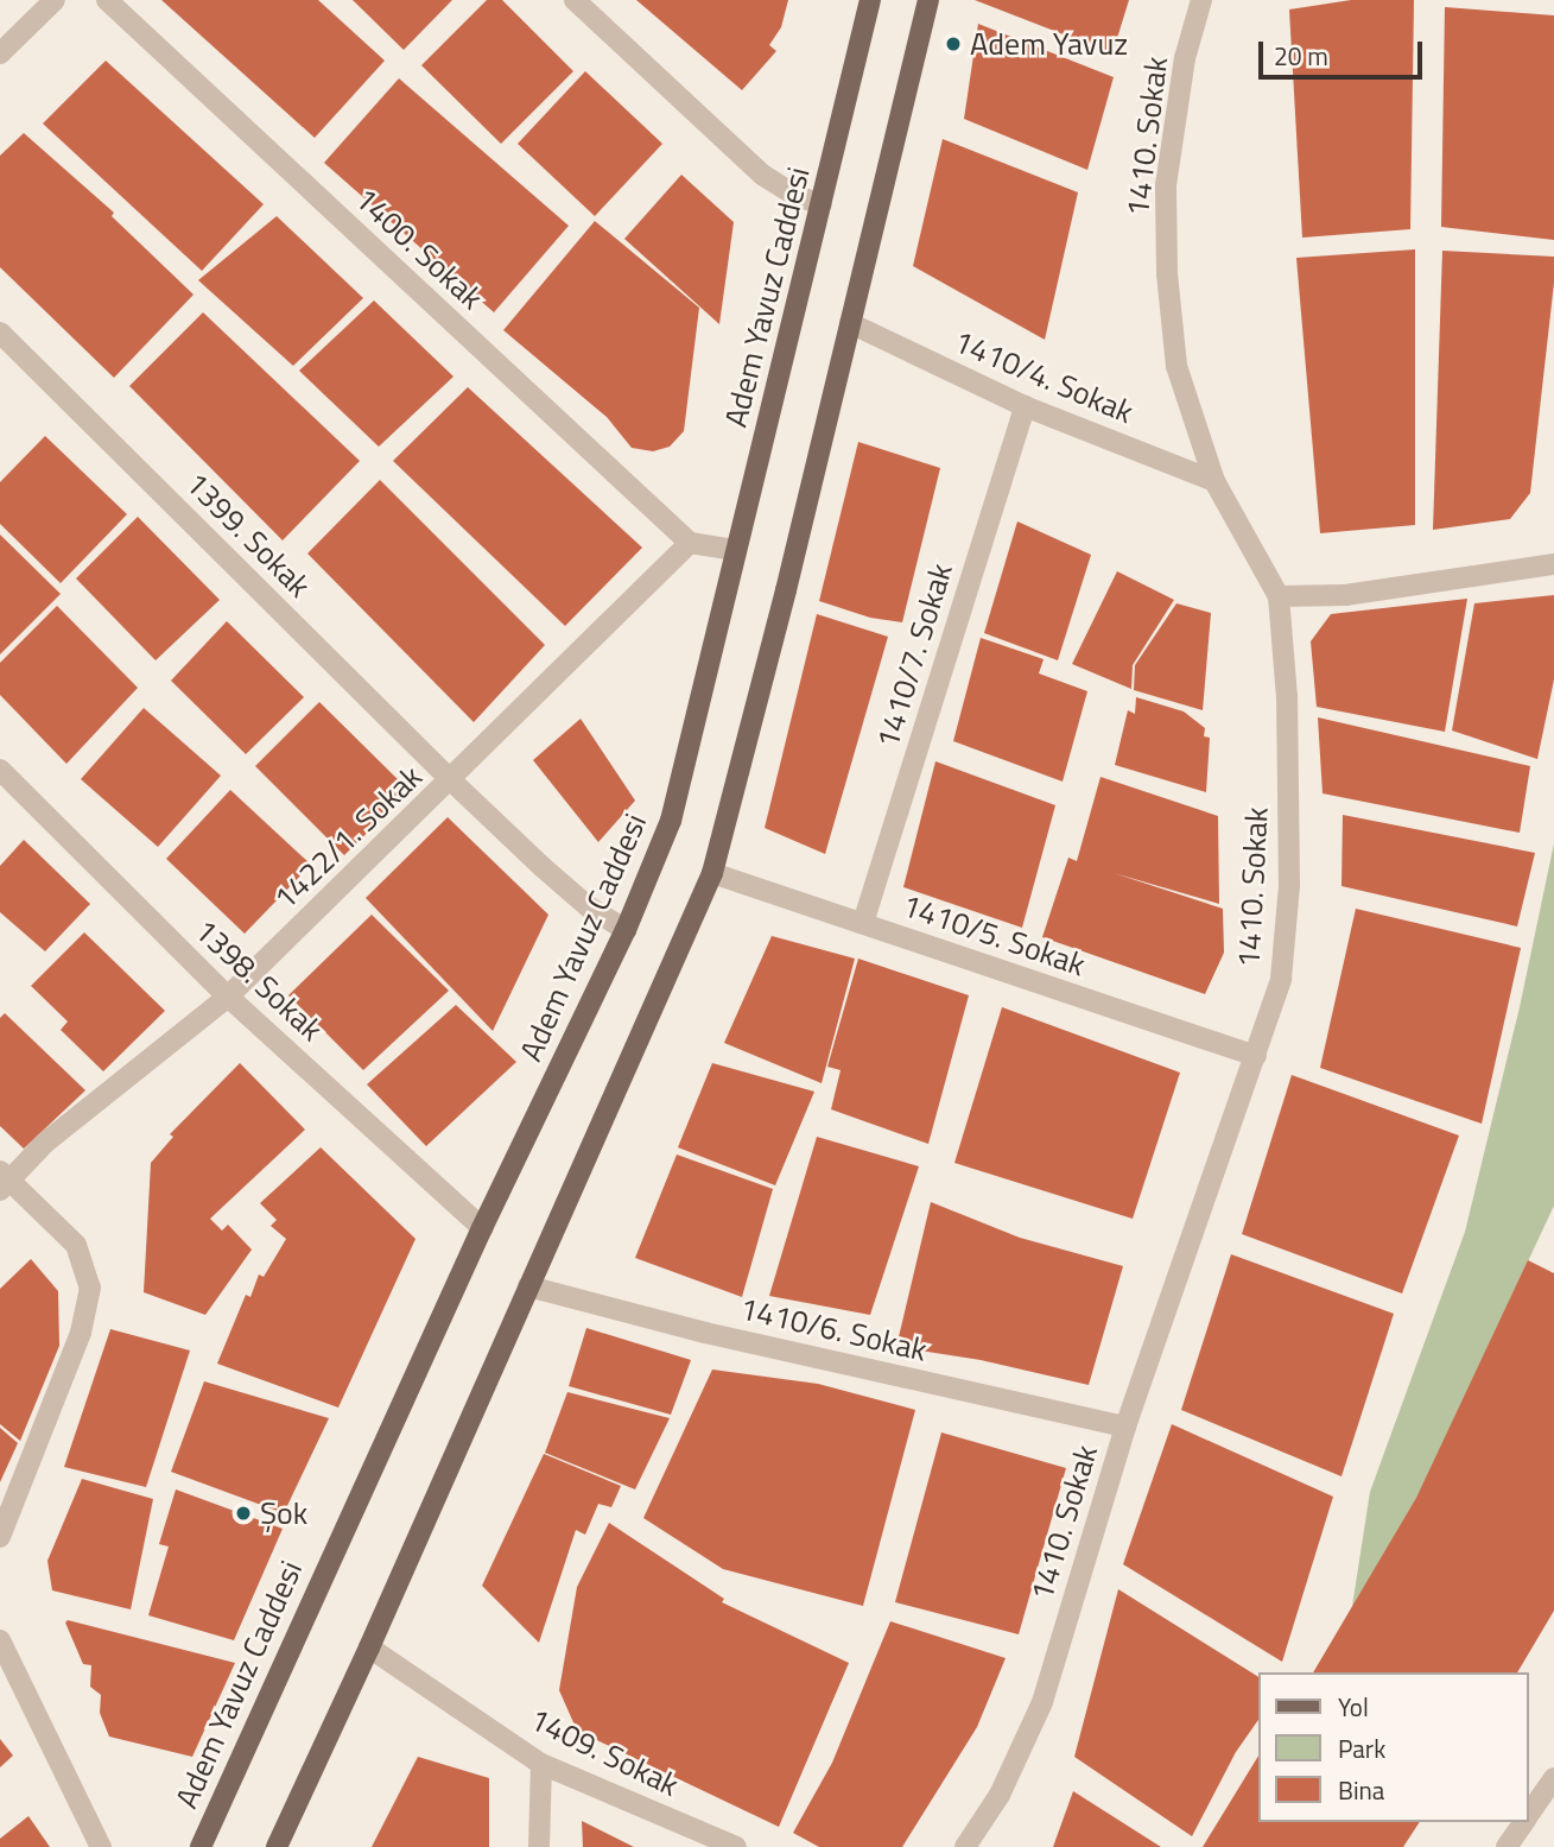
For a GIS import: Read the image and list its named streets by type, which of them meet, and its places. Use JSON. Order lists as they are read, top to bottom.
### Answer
{
  "streets": {
    "main road": ["Adem Yavuz Caddesi"],
    "street": [
      "1410. Sokak",
      "1400. Sokak",
      "1410/4. Sokak",
      "1399. Sokak",
      "1410/7. Sokak",
      "1422/1. Sokak",
      "1410/5. Sokak",
      "1398. Sokak",
      "1410/6. Sokak",
      "1409. Sokak"
    ]
  },
  "crossings": [
    ["1410. Sokak", "1410/4. Sokak"],
    ["1410. Sokak", "1410/5. Sokak"],
    ["1410. Sokak", "1410/6. Sokak"],
    ["1400. Sokak", "1422/1. Sokak"],
    ["Adem Yavuz Caddesi", "1399. Sokak"],
    ["Adem Yavuz Caddesi", "1398. Sokak"],
    ["1410/4. Sokak", "1410/7. Sokak"],
    ["1399. Sokak", "1422/1. Sokak"],
    ["1410/7. Sokak", "1410/5. Sokak"],
    ["1422/1. Sokak", "1398. Sokak"]
  ],
  "places": ["Adem Yavuz", "Şok"],
  "legend": ["Yol", "Park", "Bina"],
  "scale_bar": "20 m"
}
